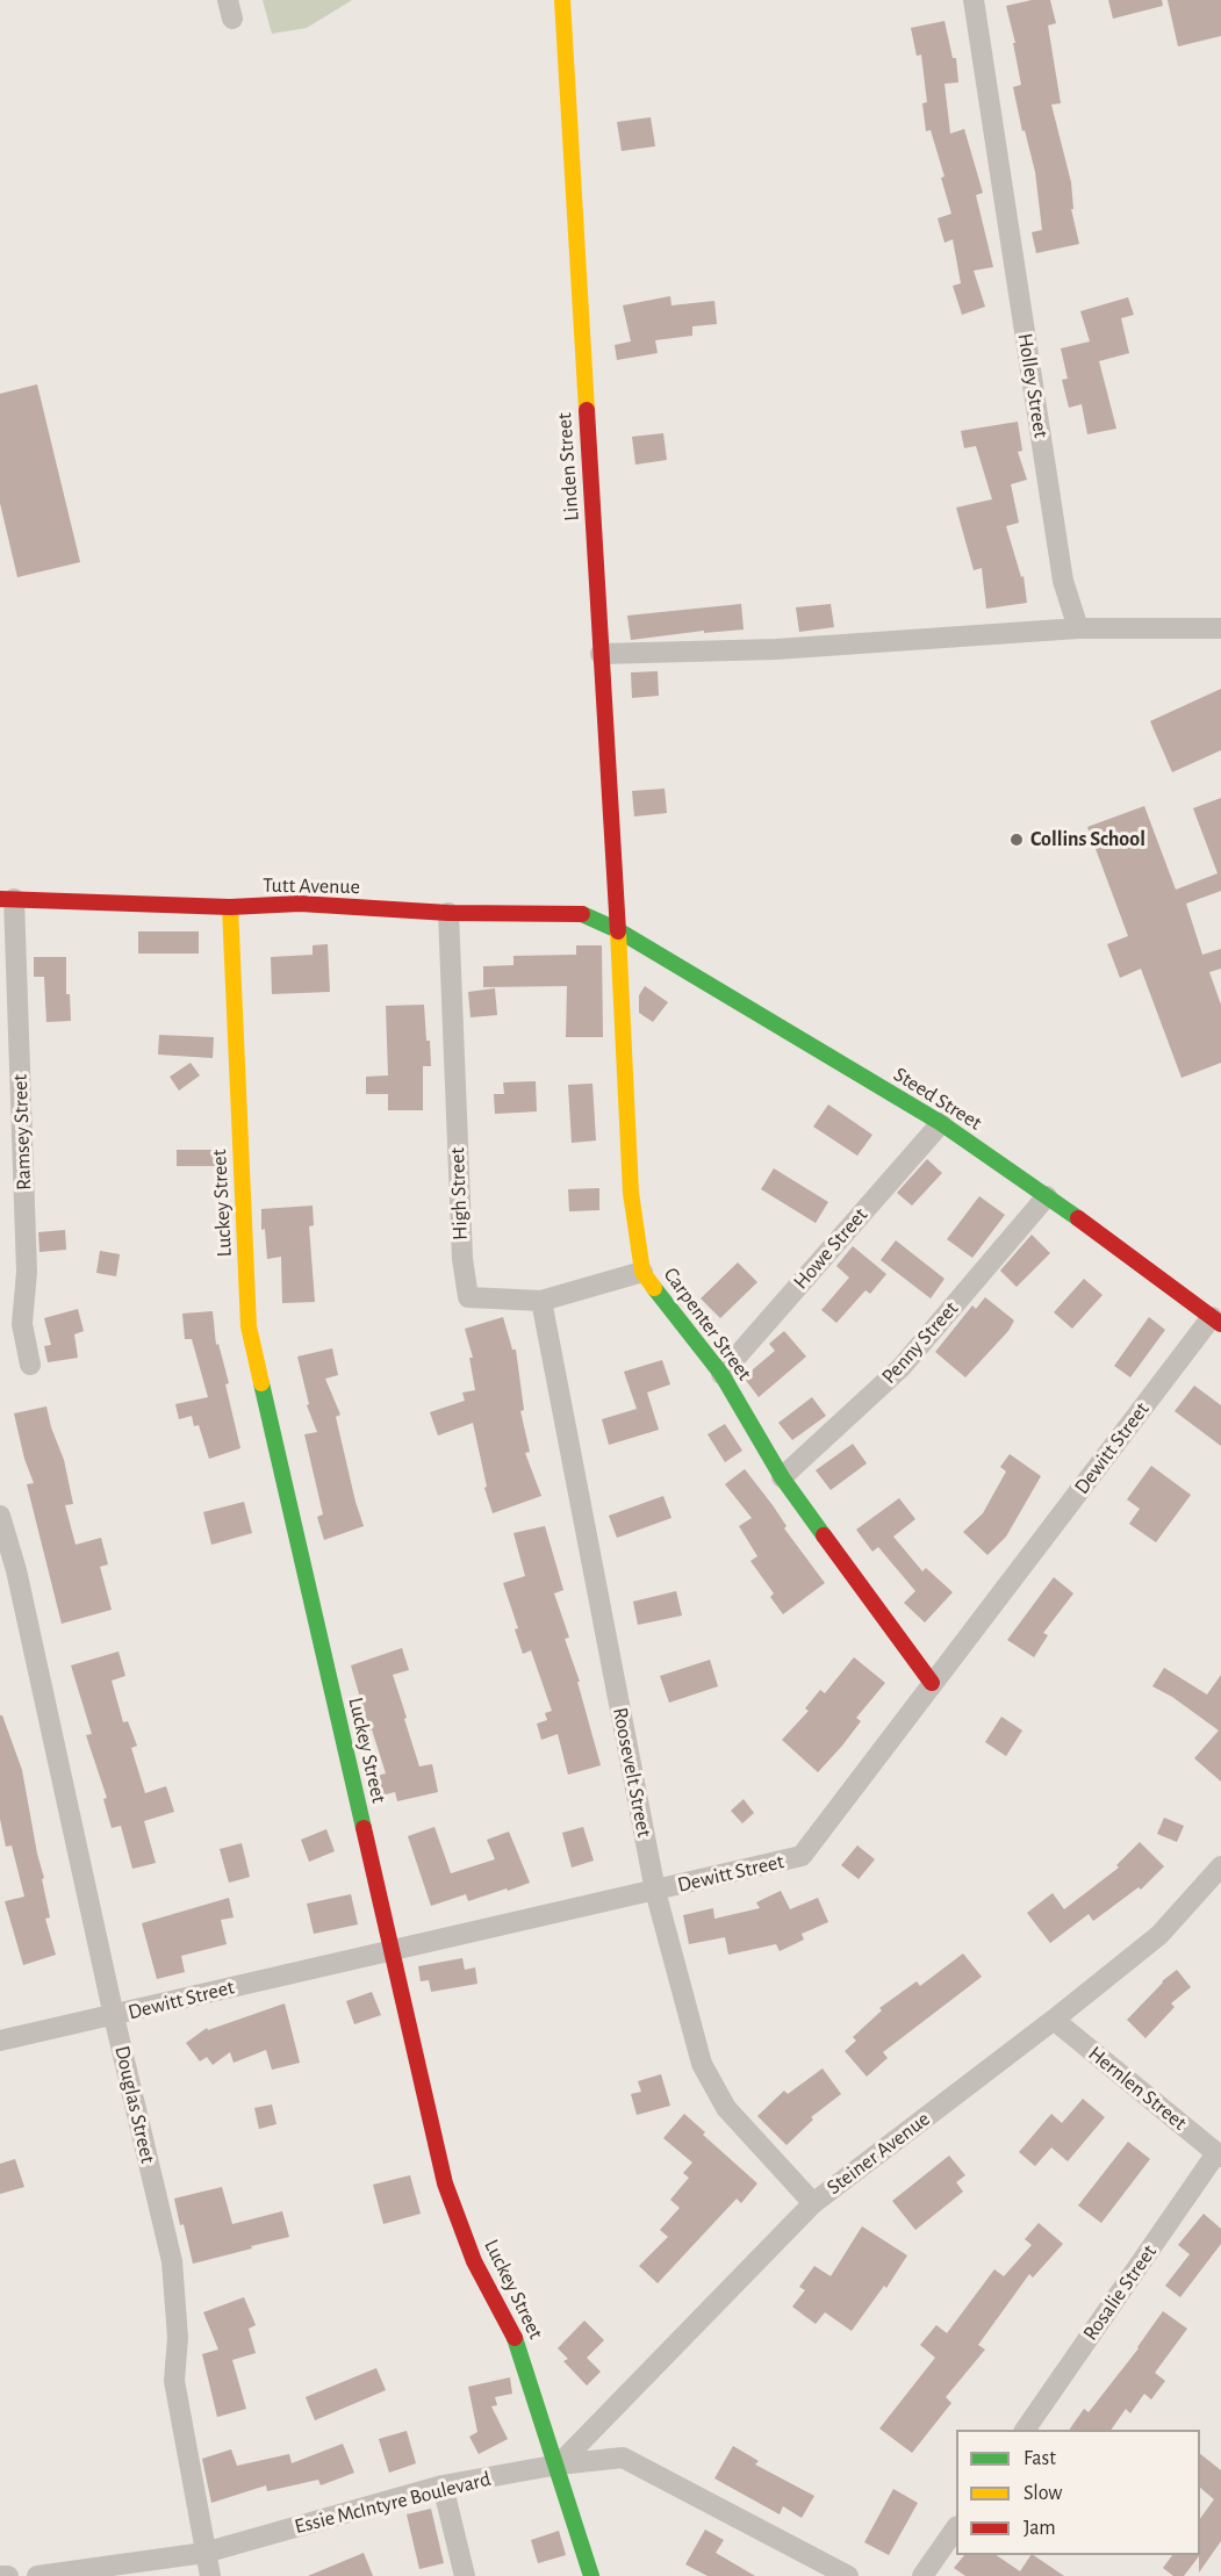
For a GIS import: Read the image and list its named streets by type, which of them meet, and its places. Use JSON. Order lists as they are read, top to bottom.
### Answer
{
  "streets": {
    "street": [
      "Holley Street",
      "Linden Street",
      "Tutt Avenue",
      "Steed Street",
      "Ramsey Street",
      "High Street",
      "Luckey Street",
      "Howe Street",
      "Carpenter Street",
      "Penny Street",
      "Dewitt Street",
      "Roosevelt Street",
      "Hernlen Street",
      "Douglas Street",
      "Steiner Avenue",
      "Rosalie Street",
      "Essie McIntyre Boulevard"
    ]
  },
  "crossings": [
    ["Linden Street", "Tutt Avenue"],
    ["Linden Street", "Steed Street"],
    ["Linden Street", "Carpenter Street"],
    ["Tutt Avenue", "Steed Street"],
    ["Tutt Avenue", "Ramsey Street"],
    ["Tutt Avenue", "High Street"],
    ["Tutt Avenue", "Luckey Street"],
    ["Tutt Avenue", "Carpenter Street"],
    ["Steed Street", "Howe Street"],
    ["Steed Street", "Carpenter Street"],
    ["Steed Street", "Penny Street"],
    ["Steed Street", "Dewitt Street"],
    ["High Street", "Carpenter Street"],
    ["High Street", "Roosevelt Street"],
    ["Luckey Street", "Dewitt Street"],
    ["Luckey Street", "Steiner Avenue"],
    ["Luckey Street", "Essie McIntyre Boulevard"],
    ["Howe Street", "Carpenter Street"],
    ["Carpenter Street", "Penny Street"],
    ["Carpenter Street", "Dewitt Street"],
    ["Dewitt Street", "Roosevelt Street"],
    ["Dewitt Street", "Douglas Street"],
    ["Roosevelt Street", "Steiner Avenue"],
    ["Hernlen Street", "Steiner Avenue"],
    ["Hernlen Street", "Rosalie Street"],
    ["Douglas Street", "Essie McIntyre Boulevard"],
    ["Steiner Avenue", "Essie McIntyre Boulevard"]
  ],
  "places": ["Collins School"],
  "legend": ["Fast", "Slow", "Jam"]
}
